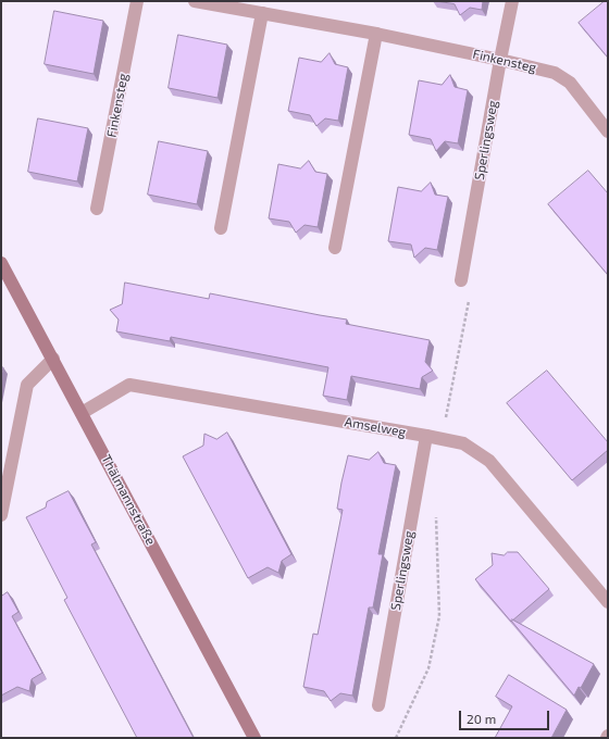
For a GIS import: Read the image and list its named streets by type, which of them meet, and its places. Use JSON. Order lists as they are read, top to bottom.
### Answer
{
  "streets": {
    "street": [
      "Finkensteg",
      "Sperlingsweg",
      "Amselweg",
      "Thälmannstraße"
    ]
  },
  "crossings": [
    ["Finkensteg", "Sperlingsweg"],
    ["Sperlingsweg", "Amselweg"],
    ["Amselweg", "Thälmannstraße"]
  ],
  "scale_bar": "20 m"
}
